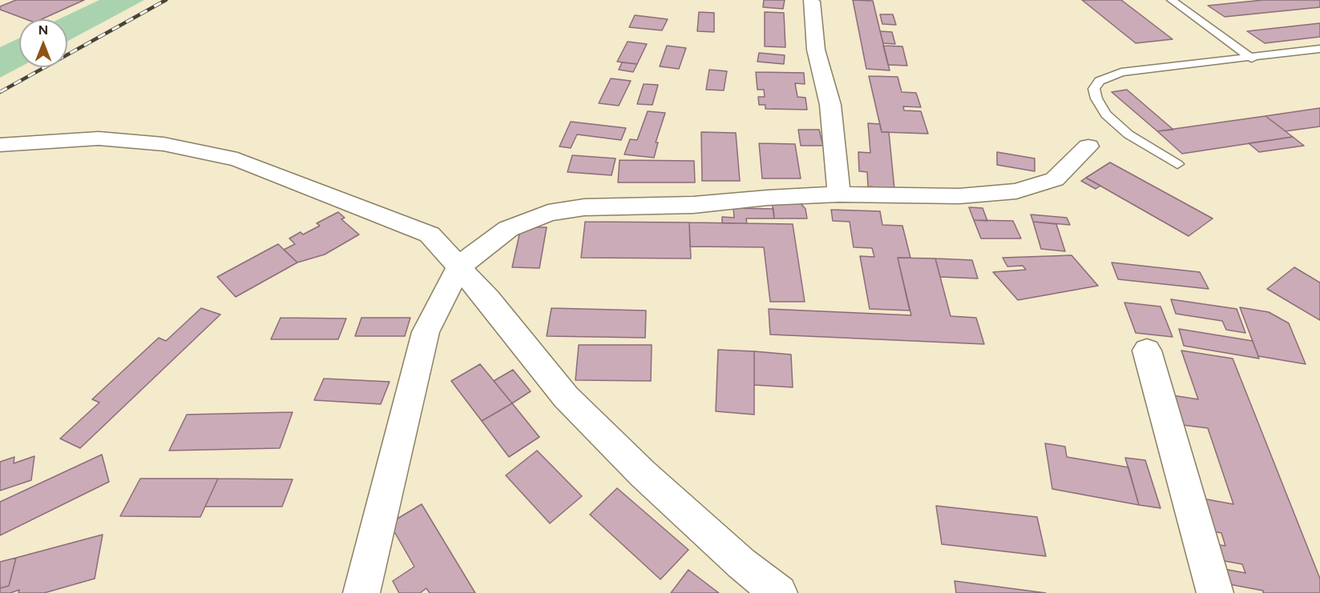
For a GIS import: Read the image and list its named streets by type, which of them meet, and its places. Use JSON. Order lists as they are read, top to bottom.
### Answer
{
  "north": "top"
}
